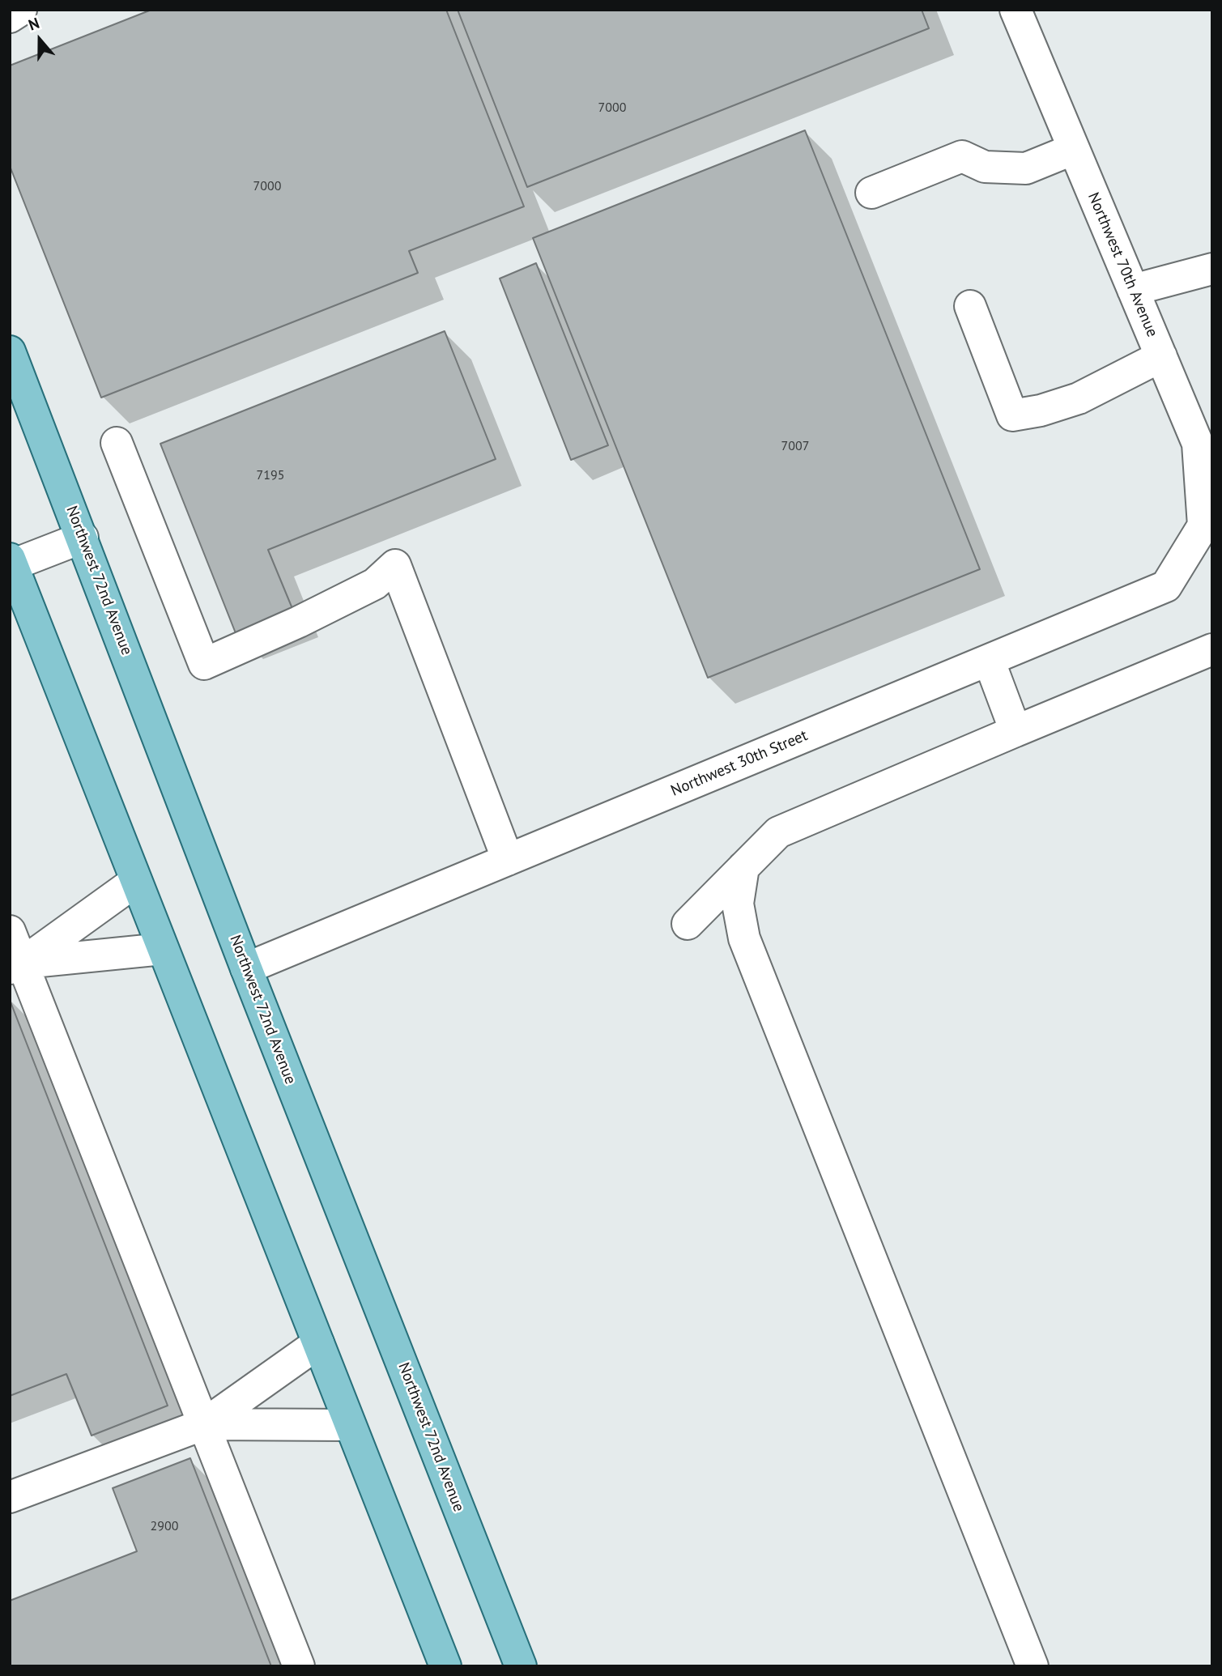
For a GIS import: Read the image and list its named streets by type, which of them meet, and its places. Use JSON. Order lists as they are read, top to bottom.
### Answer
{
  "streets": {
    "main road": ["Northwest 72nd Avenue"],
    "street": ["Northwest 70th Avenue", "Northwest 30th Street"]
  },
  "crossings": [
    ["Northwest 70th Avenue", "Northwest 30th Street"],
    ["Northwest 72nd Avenue", "Northwest 30th Street"]
  ],
  "house_numbers": [
    "7000",
    "7000",
    "7007",
    "7195",
    "2900"
  ],
  "north": "top"
}
